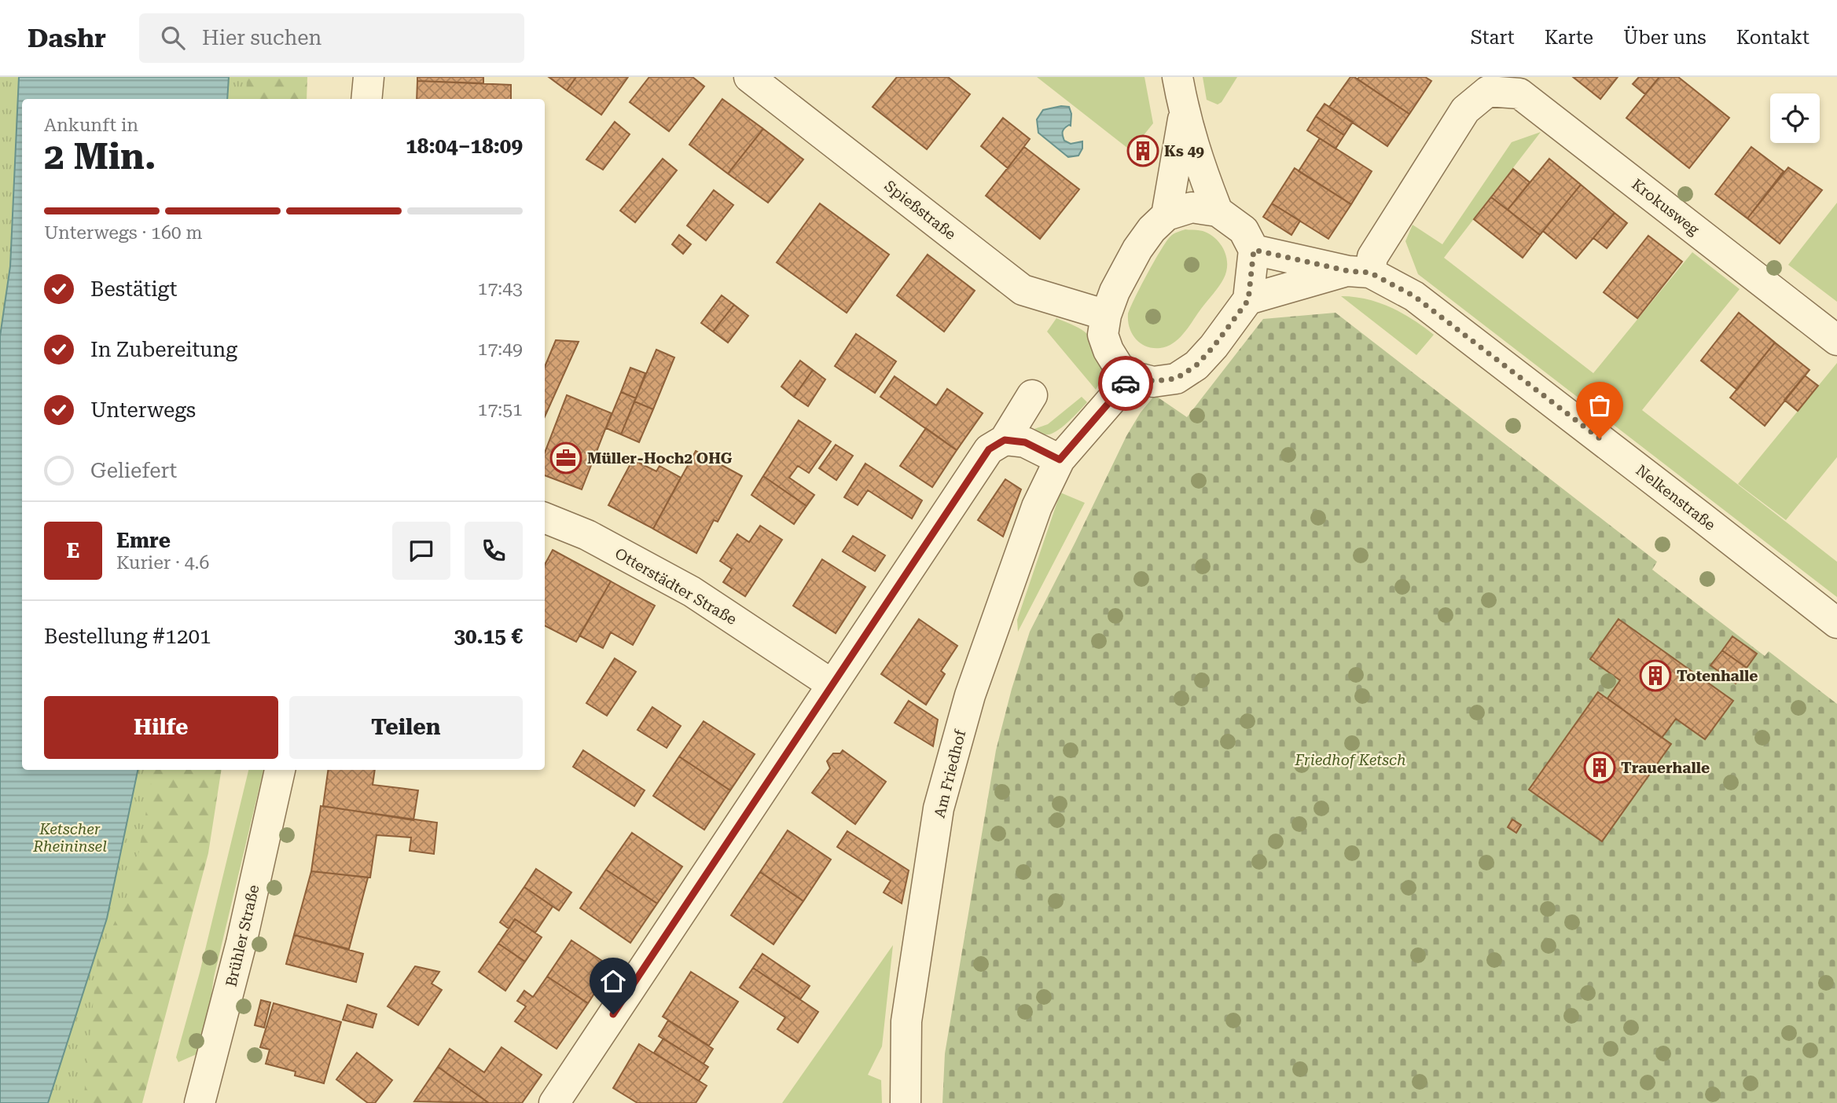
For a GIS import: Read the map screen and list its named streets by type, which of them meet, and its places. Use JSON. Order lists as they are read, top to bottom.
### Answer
{
  "streets": {
    "street": [
      "Krokusweg",
      "Spießstraße",
      "Nelkenstraße",
      "Otterstädter Straße",
      "Am Friedhof",
      "Brühler Straße"
    ]
  },
  "crossings": [
    ["Krokusweg", "Nelkenstraße"],
    ["Spießstraße", "Nelkenstraße"],
    ["Spießstraße", "Am Friedhof"],
    ["Nelkenstraße", "Am Friedhof"]
  ],
  "parks": ["Friedhof Ketsch", "Ketscher Rheininsel"],
  "places": {
    "building": ["Ks 49", "Totenhalle", "Trauerhalle"],
    "office": ["Müller-Hoch2 OHG"]
  },
  "page": {
    "header": "Dashr",
    "search": "Hier suchen",
    "nav": [
      "Start",
      "Karte",
      "Über uns",
      "Kontakt"
    ],
    "heading": ["2 Min.", "Ankunft in", "18:04–18:09"],
    "panel": [
      "Emre",
      "Kurier · 4.6",
      "Bestellung #1201",
      "30.15 €"
    ],
    "bar": "Unterwegs · 160 m",
    "list": [
      ["Bestätigt", "17:43"],
      ["In Zubereitung", "17:49"],
      ["Unterwegs", "17:51"],
      "Geliefert"
    ],
    "round": "E",
    "buttons": ["Hilfe", "Teilen"]
  }
}
